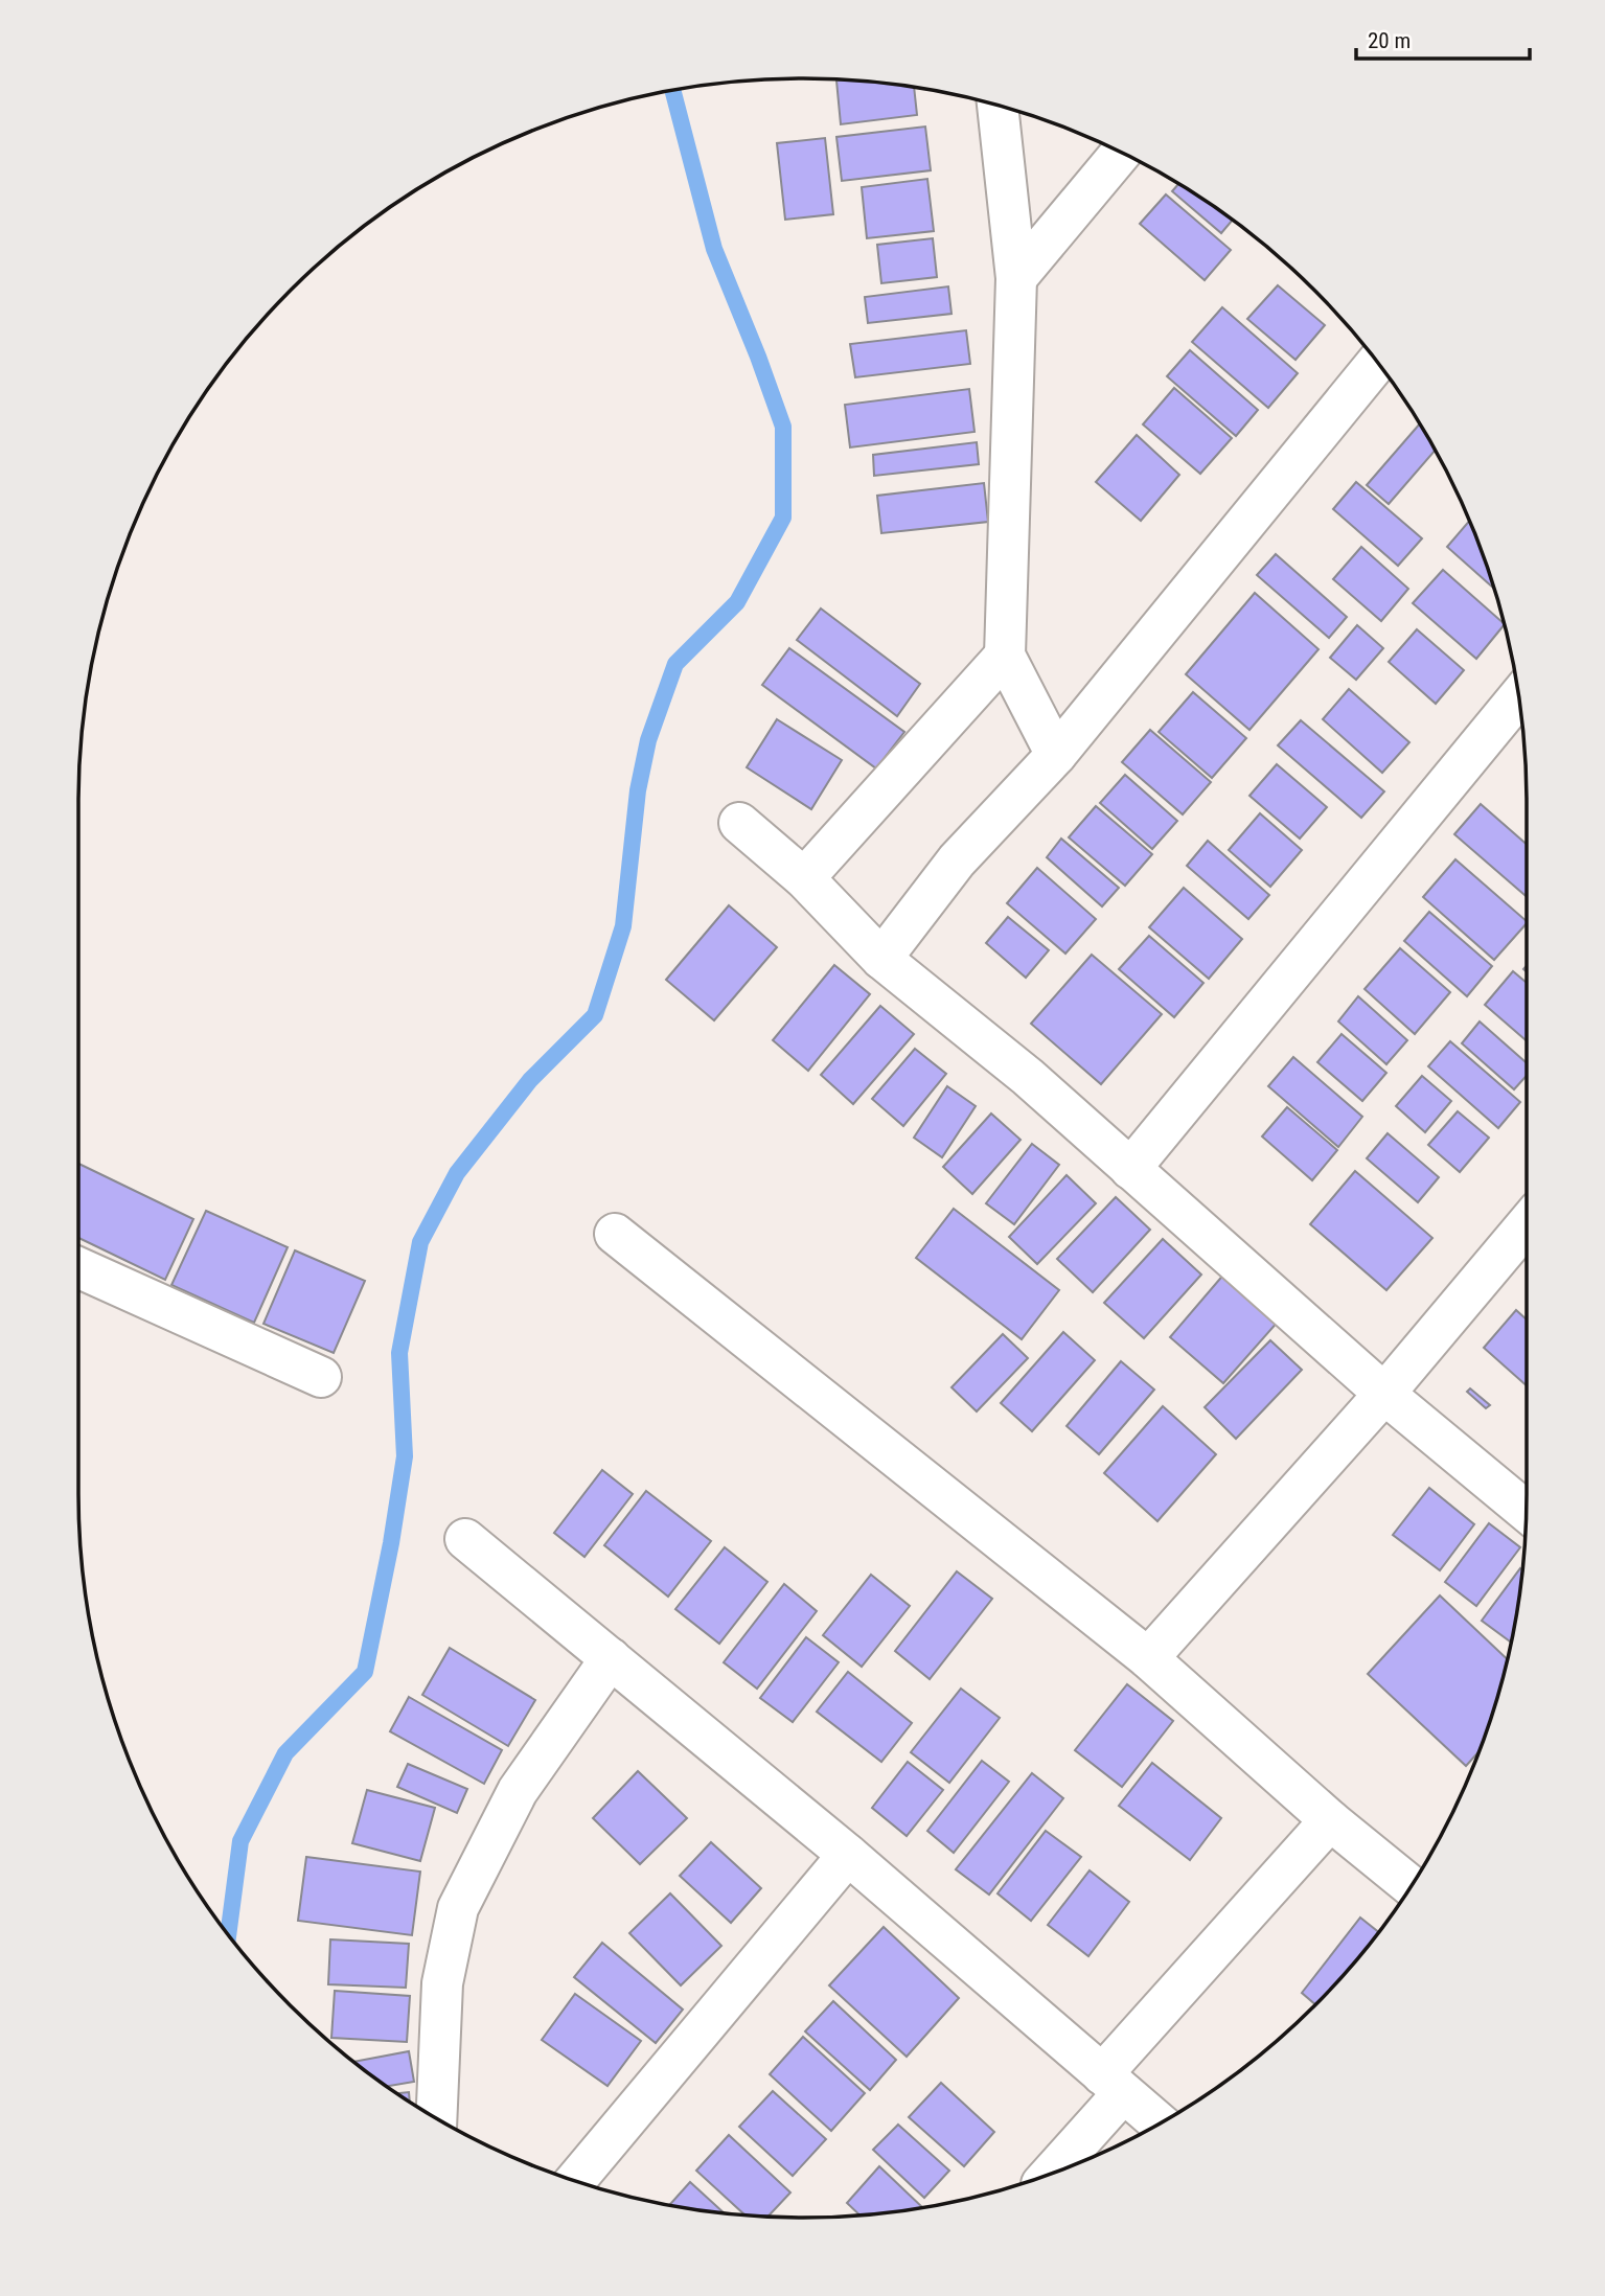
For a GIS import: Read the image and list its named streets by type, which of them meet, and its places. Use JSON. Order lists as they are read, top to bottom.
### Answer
{
  "scale_bar": "20 m"
}
